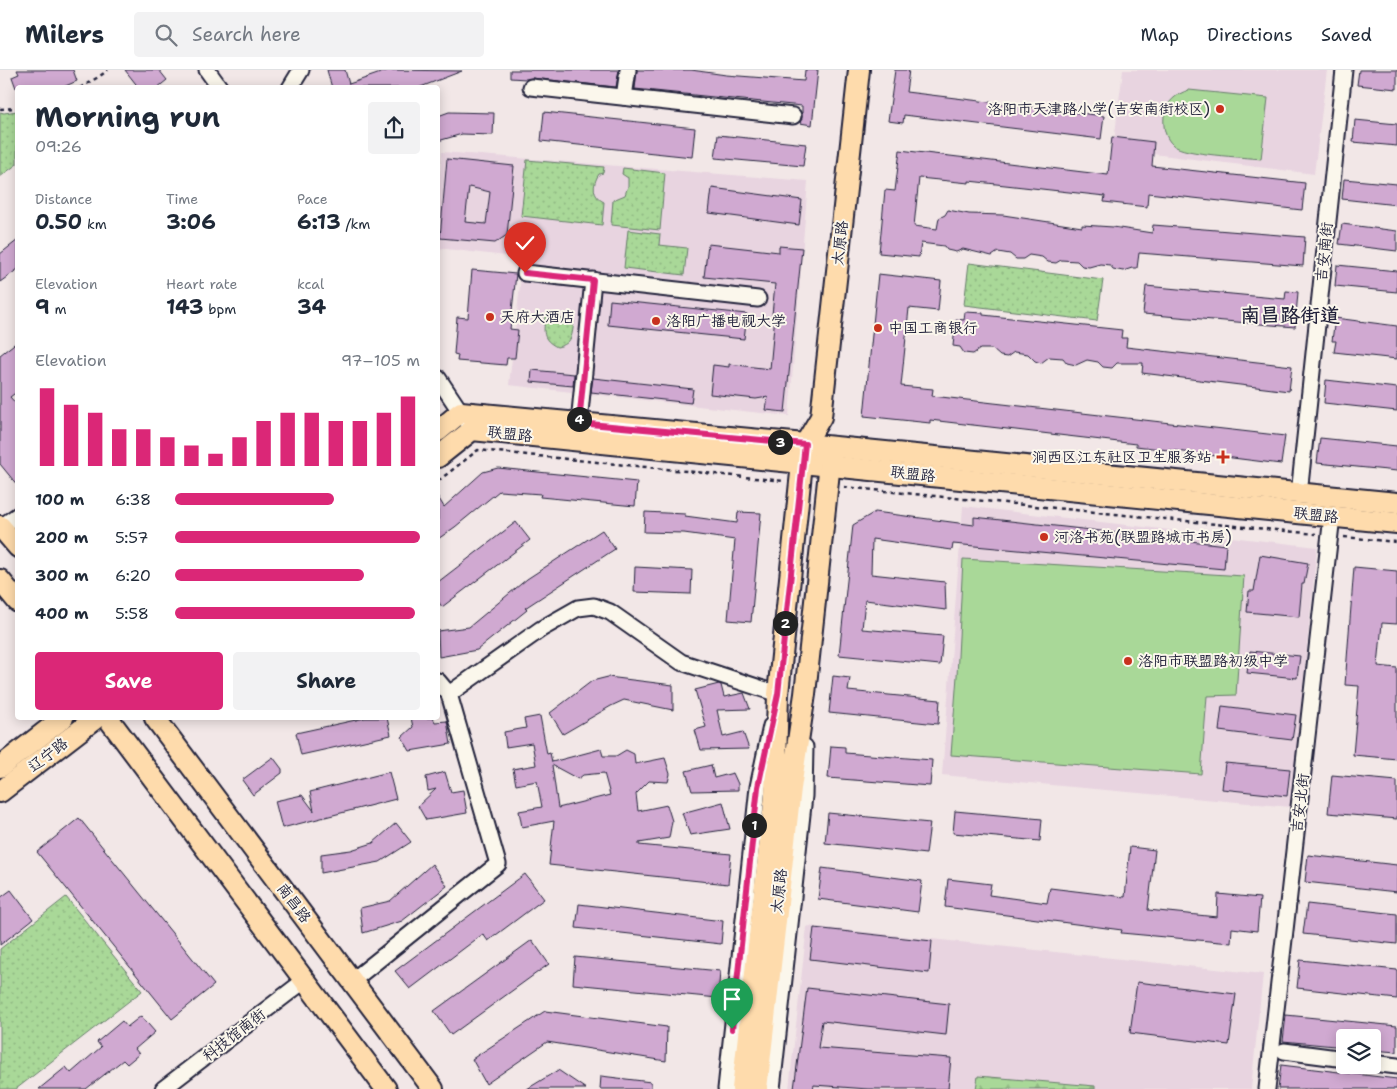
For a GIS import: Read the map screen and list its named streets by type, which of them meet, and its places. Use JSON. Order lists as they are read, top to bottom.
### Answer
{
  "streets": {
    "main road": [
      "太原路",
      "联盟路",
      "辽宁路",
      "南昌路"
    ],
    "street": ["吉安南街", "吉安北街", "科技馆南街"]
  },
  "crossings": [
    ["太原路", "联盟路"],
    ["吉安南街", "联盟路"],
    ["联盟路", "吉安北街"]
  ],
  "districts": ["南昌路街道"],
  "places": {
    "other": [
      "洛阳市天津路小学(吉安南街校区)",
      "天府大酒店",
      "洛阳广播电视大学",
      "中国工商银行",
      "河洛书苑(联盟路城市书房)",
      "洛阳市联盟路初级中学"
    ],
    "health": ["涧西区江东社区卫生服务站"]
  },
  "page": {
    "header": "Milers",
    "search": "Search here",
    "nav": ["Map", "Directions", "Saved"],
    "heading": ["Morning run", "09:26"],
    "stats": [
      ["Distance", "0.50 km"],
      ["Time", "3:06"],
      ["Pace", "6:13 /km"],
      ["Elevation", "9 m"],
      ["Heart rate", "143 bpm"],
      ["kcal", "34"]
    ],
    "chart": ["Elevation", "97–105 m"],
    "pins": [
      "4",
      "3",
      "2",
      "1"
    ],
    "list": [
      {
        "name": "100 m",
        "note": "6:38"
      },
      {
        "name": "200 m",
        "note": "5:57"
      },
      {
        "name": "300 m",
        "note": "6:20"
      },
      {
        "name": "400 m",
        "note": "5:58"
      }
    ],
    "buttons": ["Save", "Share"]
  }
}
